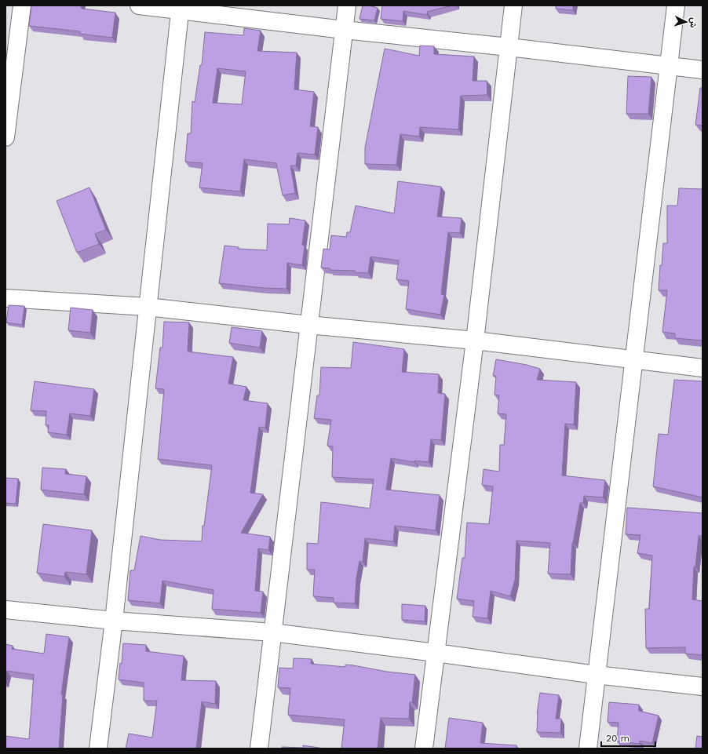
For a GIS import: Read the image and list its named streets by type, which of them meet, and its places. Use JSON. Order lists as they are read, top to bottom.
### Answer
{
  "scale_bar": "20 m",
  "north": "right"
}
